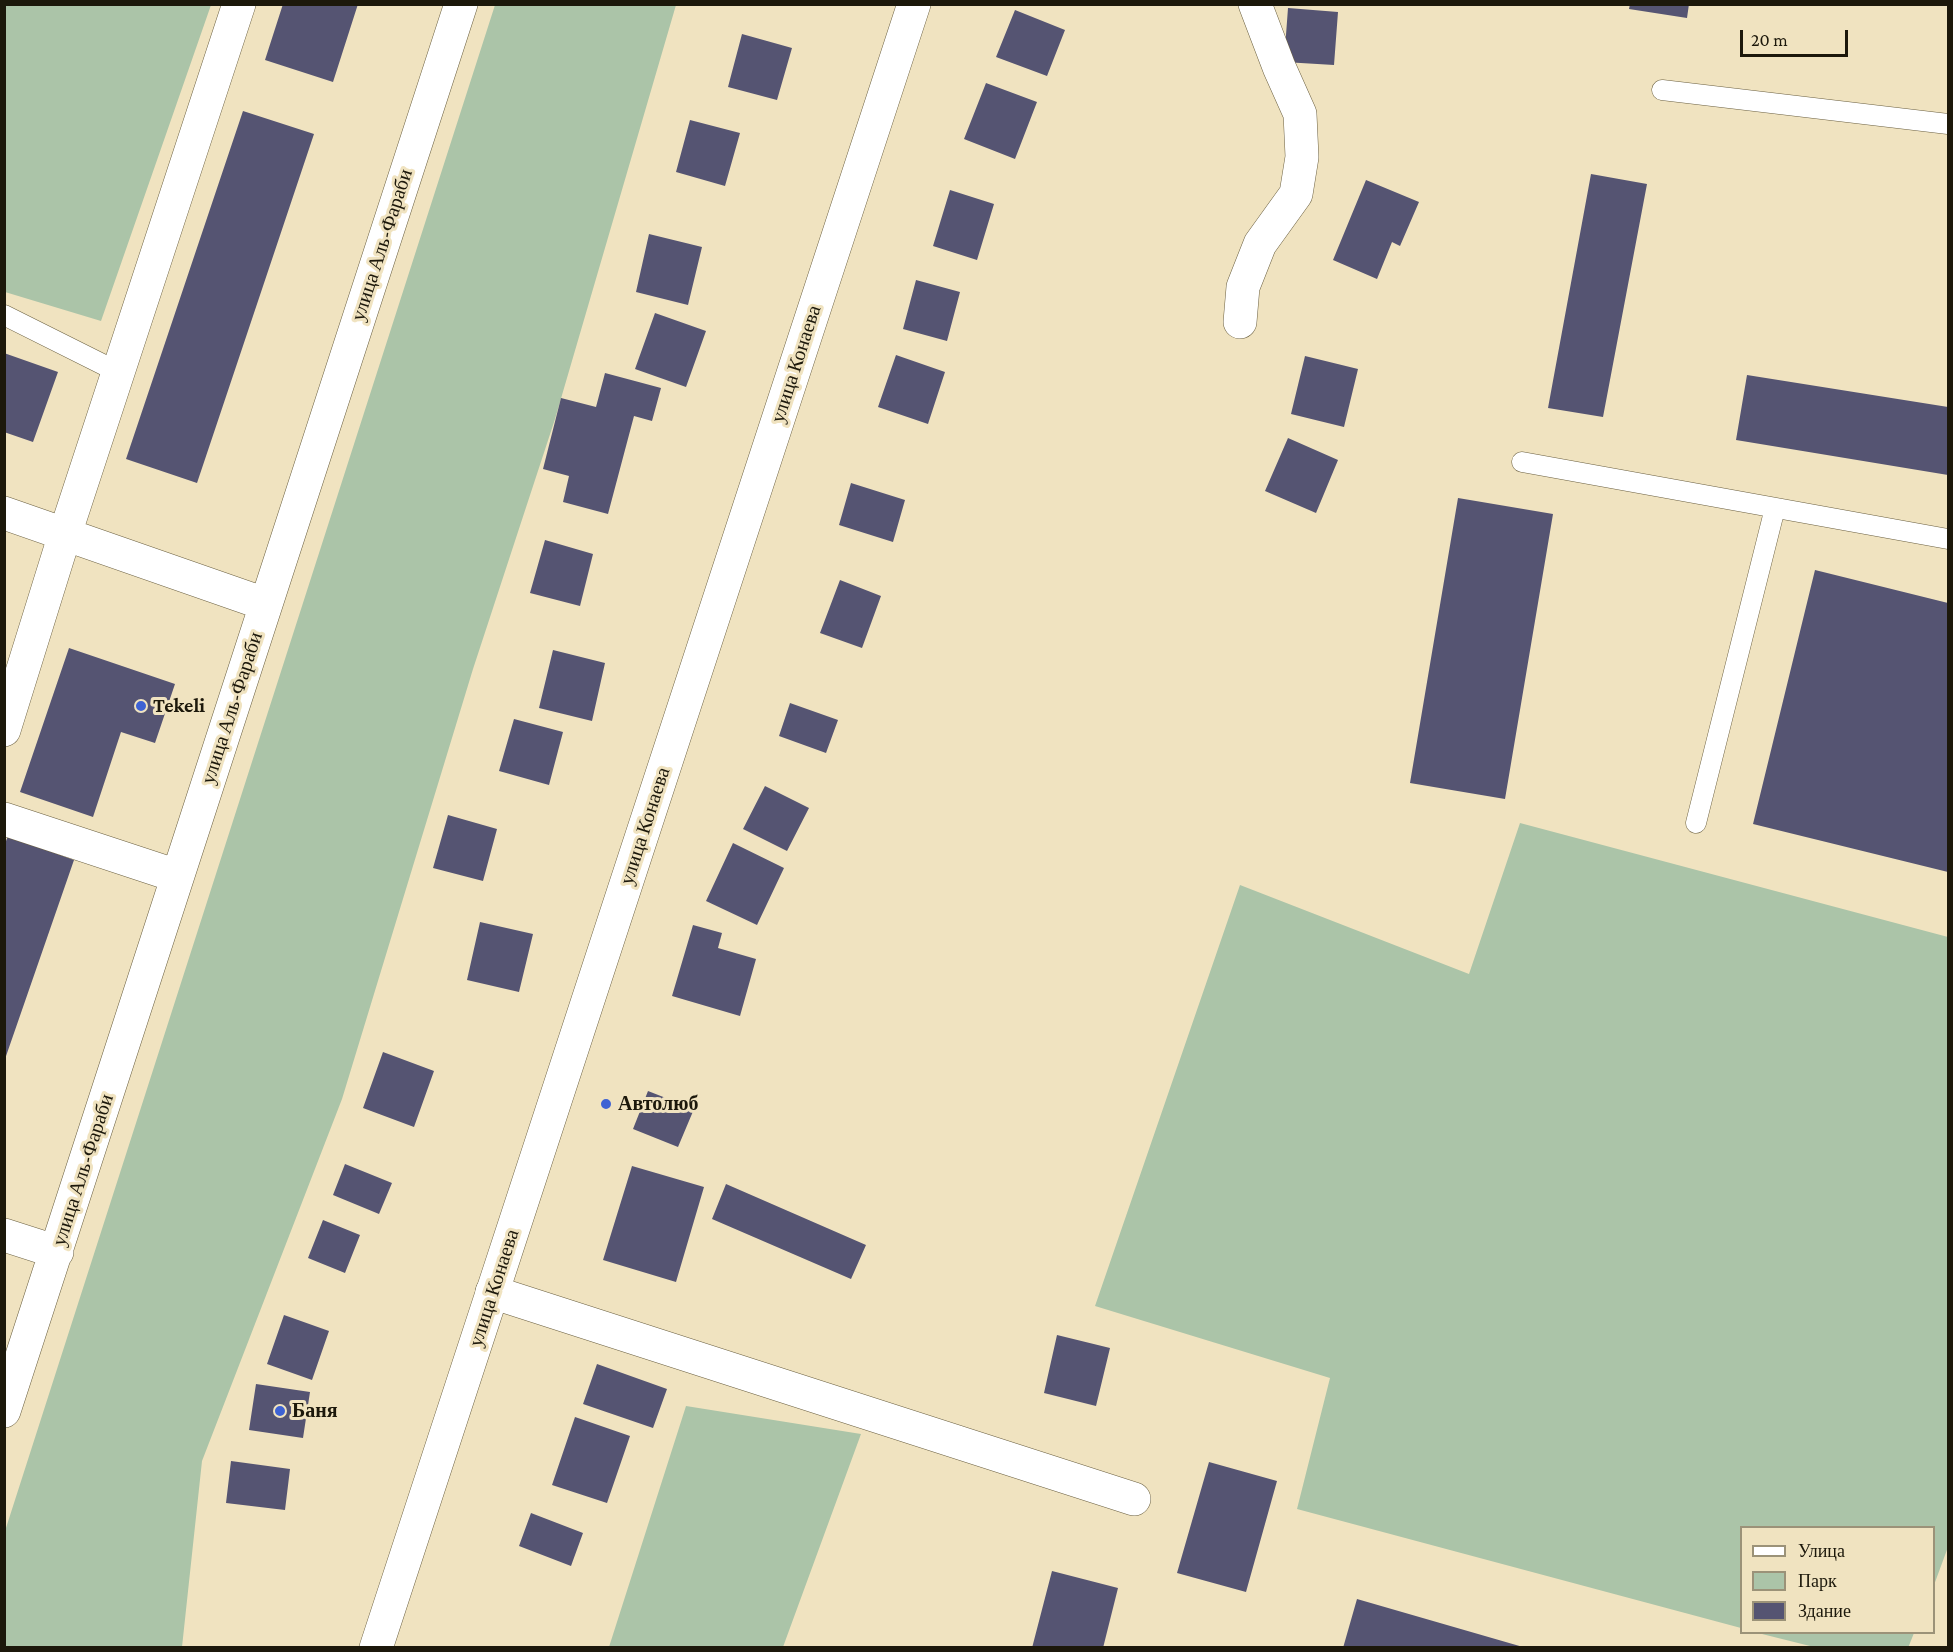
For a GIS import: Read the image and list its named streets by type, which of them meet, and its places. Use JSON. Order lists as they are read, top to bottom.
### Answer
{
  "streets": {
    "street": ["улица Аль-Фараби", "улица Конаева"]
  },
  "places": ["Tekeli", "Автолюб", "Баня"],
  "legend": ["Улица", "Парк", "Здание"],
  "scale_bar": "20 m"
}
